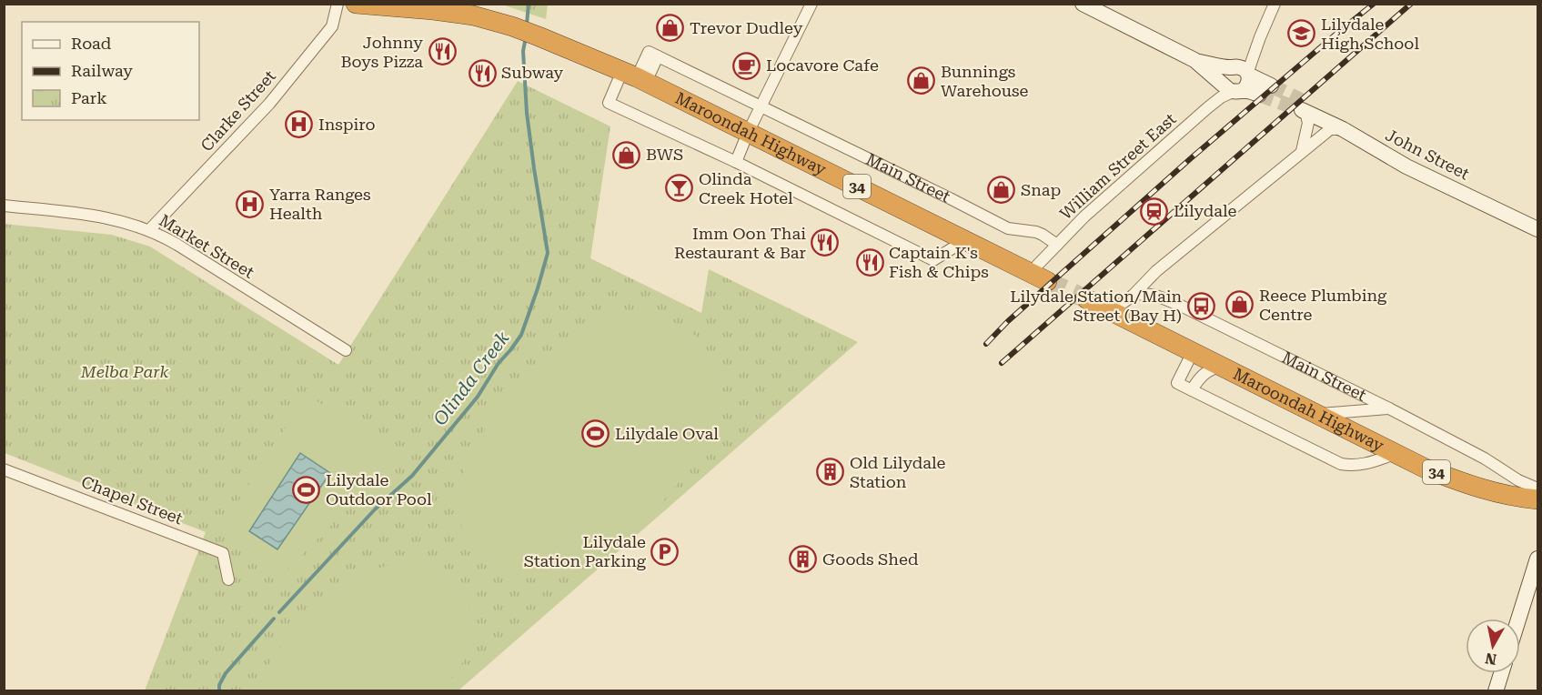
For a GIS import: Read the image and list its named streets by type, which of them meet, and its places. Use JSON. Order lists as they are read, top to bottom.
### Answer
{
  "streets": {
    "highway": ["Maroondah Highway", "34"],
    "main road": ["John Street"],
    "street": [
      "Clarke Street",
      "William Street East",
      "Main Street",
      "Market Street",
      "Chapel Street"
    ]
  },
  "crossings": [
    ["Clarke Street", "Market Street"],
    ["Maroondah Highway", "William Street East"],
    ["Maroondah Highway", "Main Street"],
    ["Maroondah Highway", "34"],
    ["William Street East", "Main Street"]
  ],
  "water": ["Olinda Creek"],
  "parks": ["Melba Park"],
  "places": {
    "shop": [
      "Trevor Dudley",
      "Bunnings Warehouse",
      "BWS",
      "Snap",
      "Reece Plumbing Centre"
    ],
    "school or university": ["Lilydale High School"],
    "restaurant": [
      "Johnny Boys Pizza",
      "Subway",
      "Imm Oon Thai Restaurant & Bar",
      "Captain K's Fish & Chips"
    ],
    "cafe": ["Locavore Cafe"],
    "hospital": ["Inspiro", "Yarra Ranges Health"],
    "bar": ["Olinda Creek Hotel"],
    "station": ["Lilydale"],
    "bus stop": ["Lilydale Station/Main Street (Bay H)"],
    "sports": ["Lilydale Oval", "Lilydale Outdoor Pool"],
    "building": ["Old Lilydale Station", "Goods Shed"],
    "parking": ["Lilydale Station Parking"]
  },
  "legend": ["Road", "Railway", "Park"],
  "north": "bottom"
}
